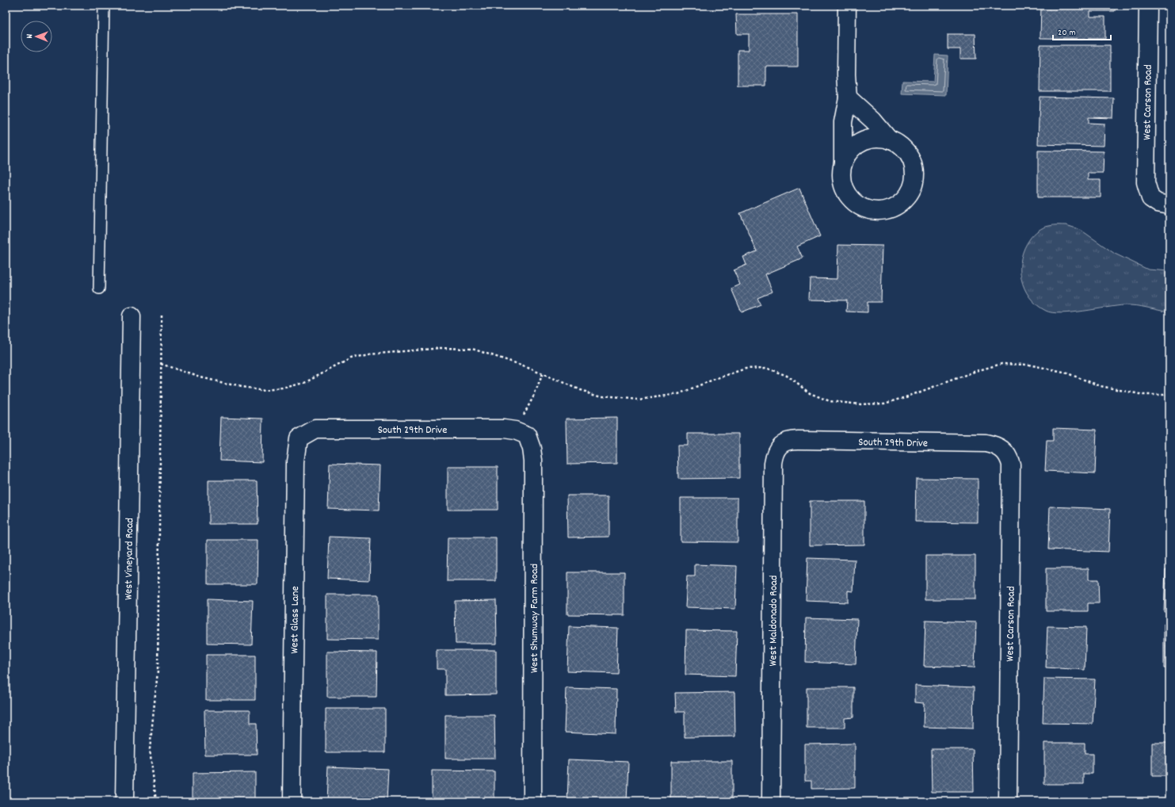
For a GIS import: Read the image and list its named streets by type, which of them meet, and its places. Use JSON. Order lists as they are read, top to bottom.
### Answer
{
  "streets": {
    "street": [
      "West Carson Road",
      "South 29th Drive",
      "West Vineyard Road",
      "West Shumway Farm Road",
      "West Glass Lane",
      "West Maldonado Road"
    ]
  },
  "crossings": [
    ["West Carson Road", "South 29th Drive"],
    ["South 29th Drive", "West Shumway Farm Road"],
    ["South 29th Drive", "West Glass Lane"],
    ["South 29th Drive", "West Maldonado Road"]
  ],
  "scale_bar": "20 m",
  "north": "left"
}
